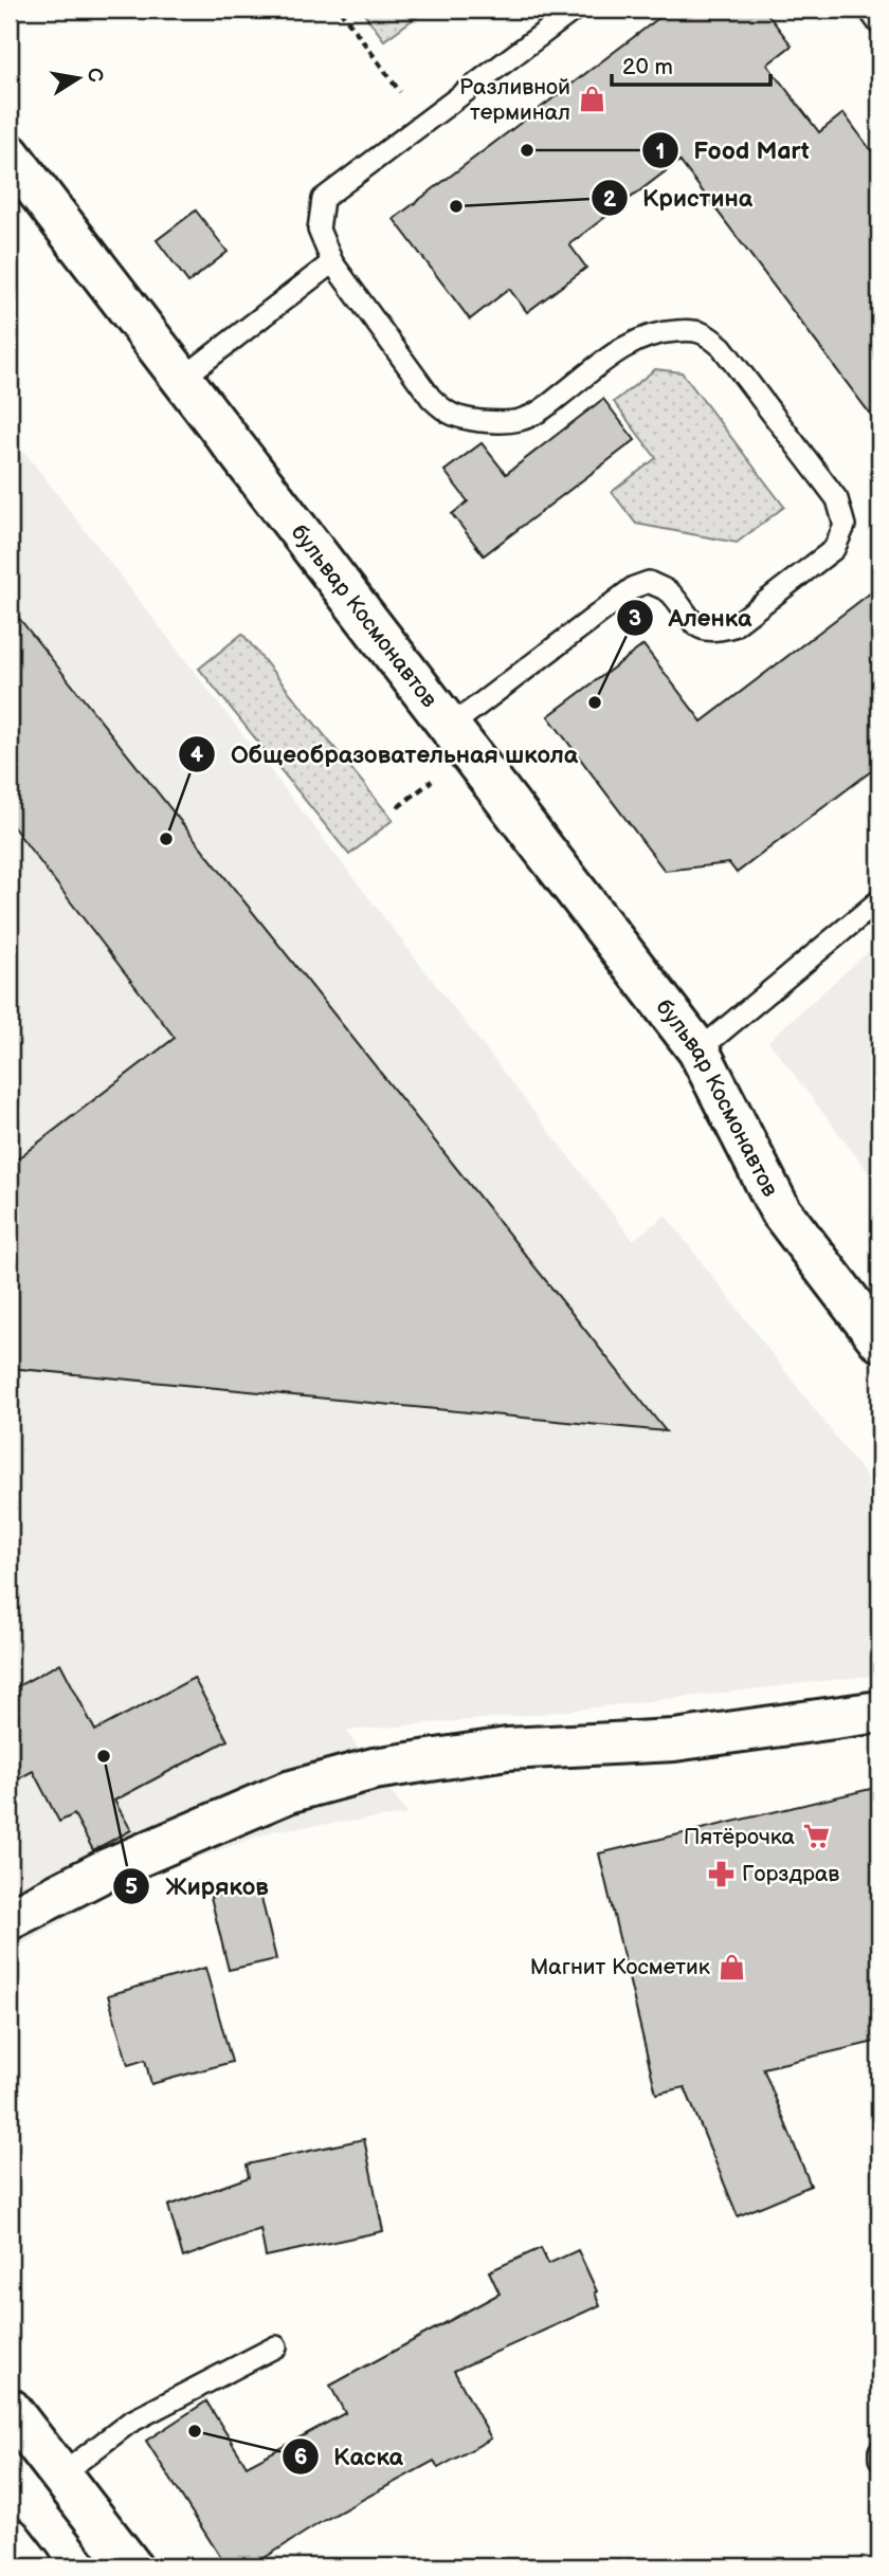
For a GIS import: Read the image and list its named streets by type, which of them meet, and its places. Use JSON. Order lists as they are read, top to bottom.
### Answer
{
  "streets": {
    "street": ["бульвар Космонавтов"]
  },
  "places": {
    "shop": ["Разливной терминал", "Магнит Косметик"],
    "other": [
      "Food Mart",
      "Кристина",
      "Аленка",
      "Общеобразовательная школа",
      "Жиряков",
      "Каска"
    ],
    "supermarket": ["Пятёрочка"],
    "pharmacy": ["Горздрав"]
  },
  "scale_bar": "20 m",
  "north": "right"
}
